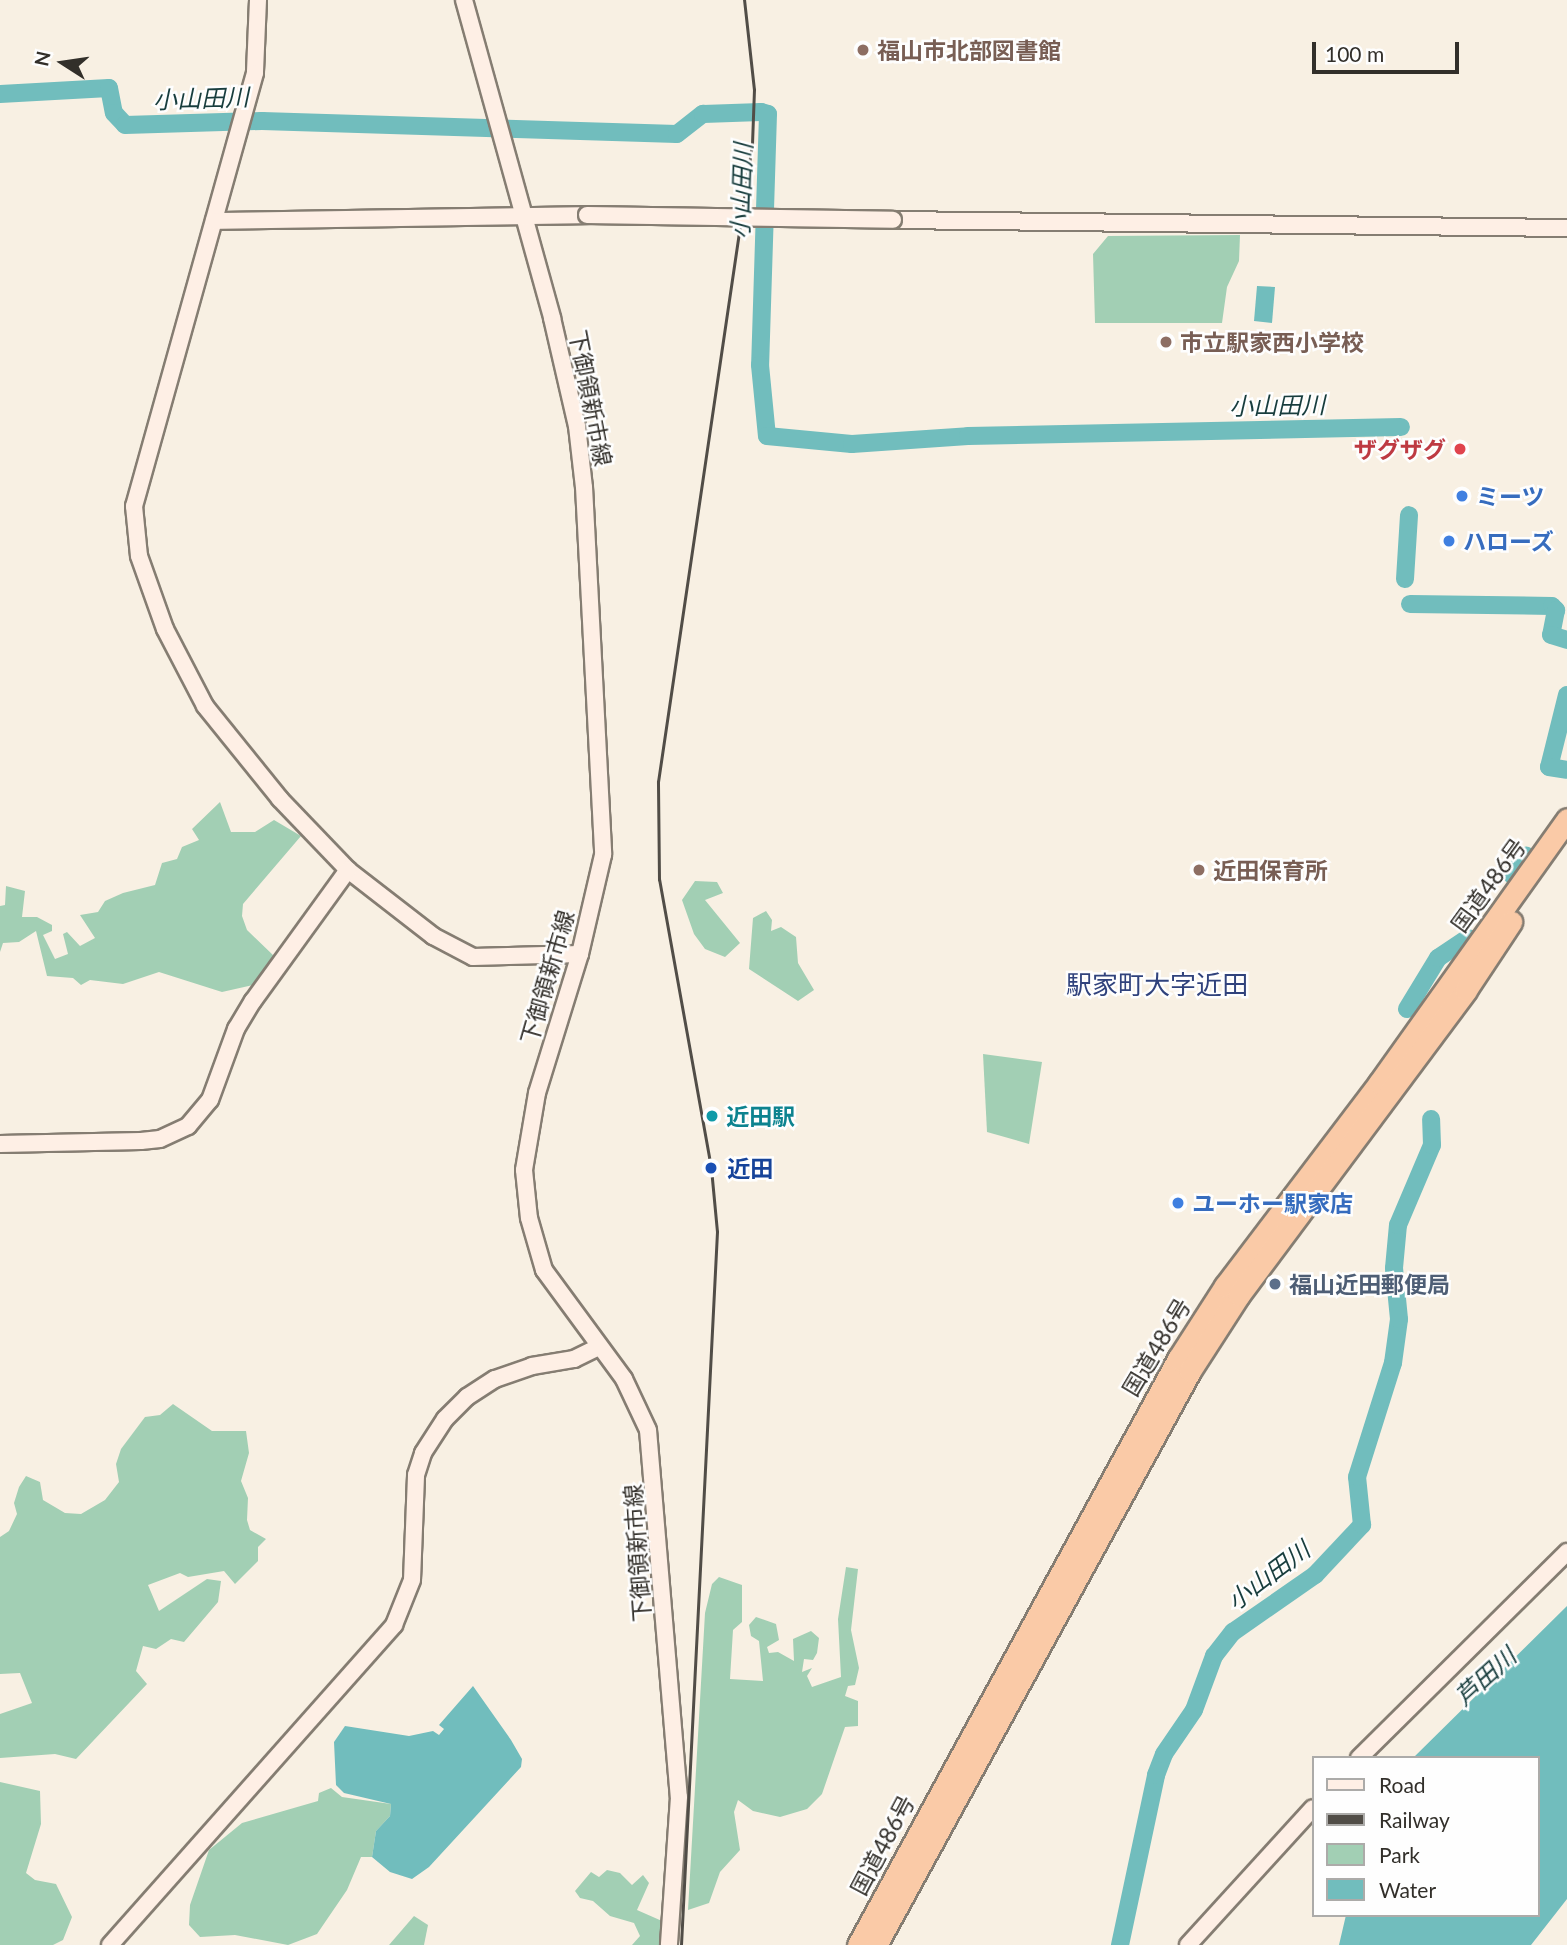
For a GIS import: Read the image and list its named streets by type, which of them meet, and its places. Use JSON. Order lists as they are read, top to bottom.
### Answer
{
  "streets": {
    "highway": ["国道486号"],
    "street": ["下御領新市線"]
  },
  "districts": ["駅家町大字近田"],
  "water": ["小山田川", "芦田川"],
  "places": [
    "福山市北部図書館",
    "市立駅家西小学校",
    "ザグザグ",
    "ミーツ",
    "ハローズ",
    "近田保育所",
    "近田駅",
    "近田",
    "ユーホー駅家店",
    "福山近田郵便局"
  ],
  "legend": [
    "Road",
    "Railway",
    "Park",
    "Water"
  ],
  "scale_bar": "100 m",
  "north": "left"
}
